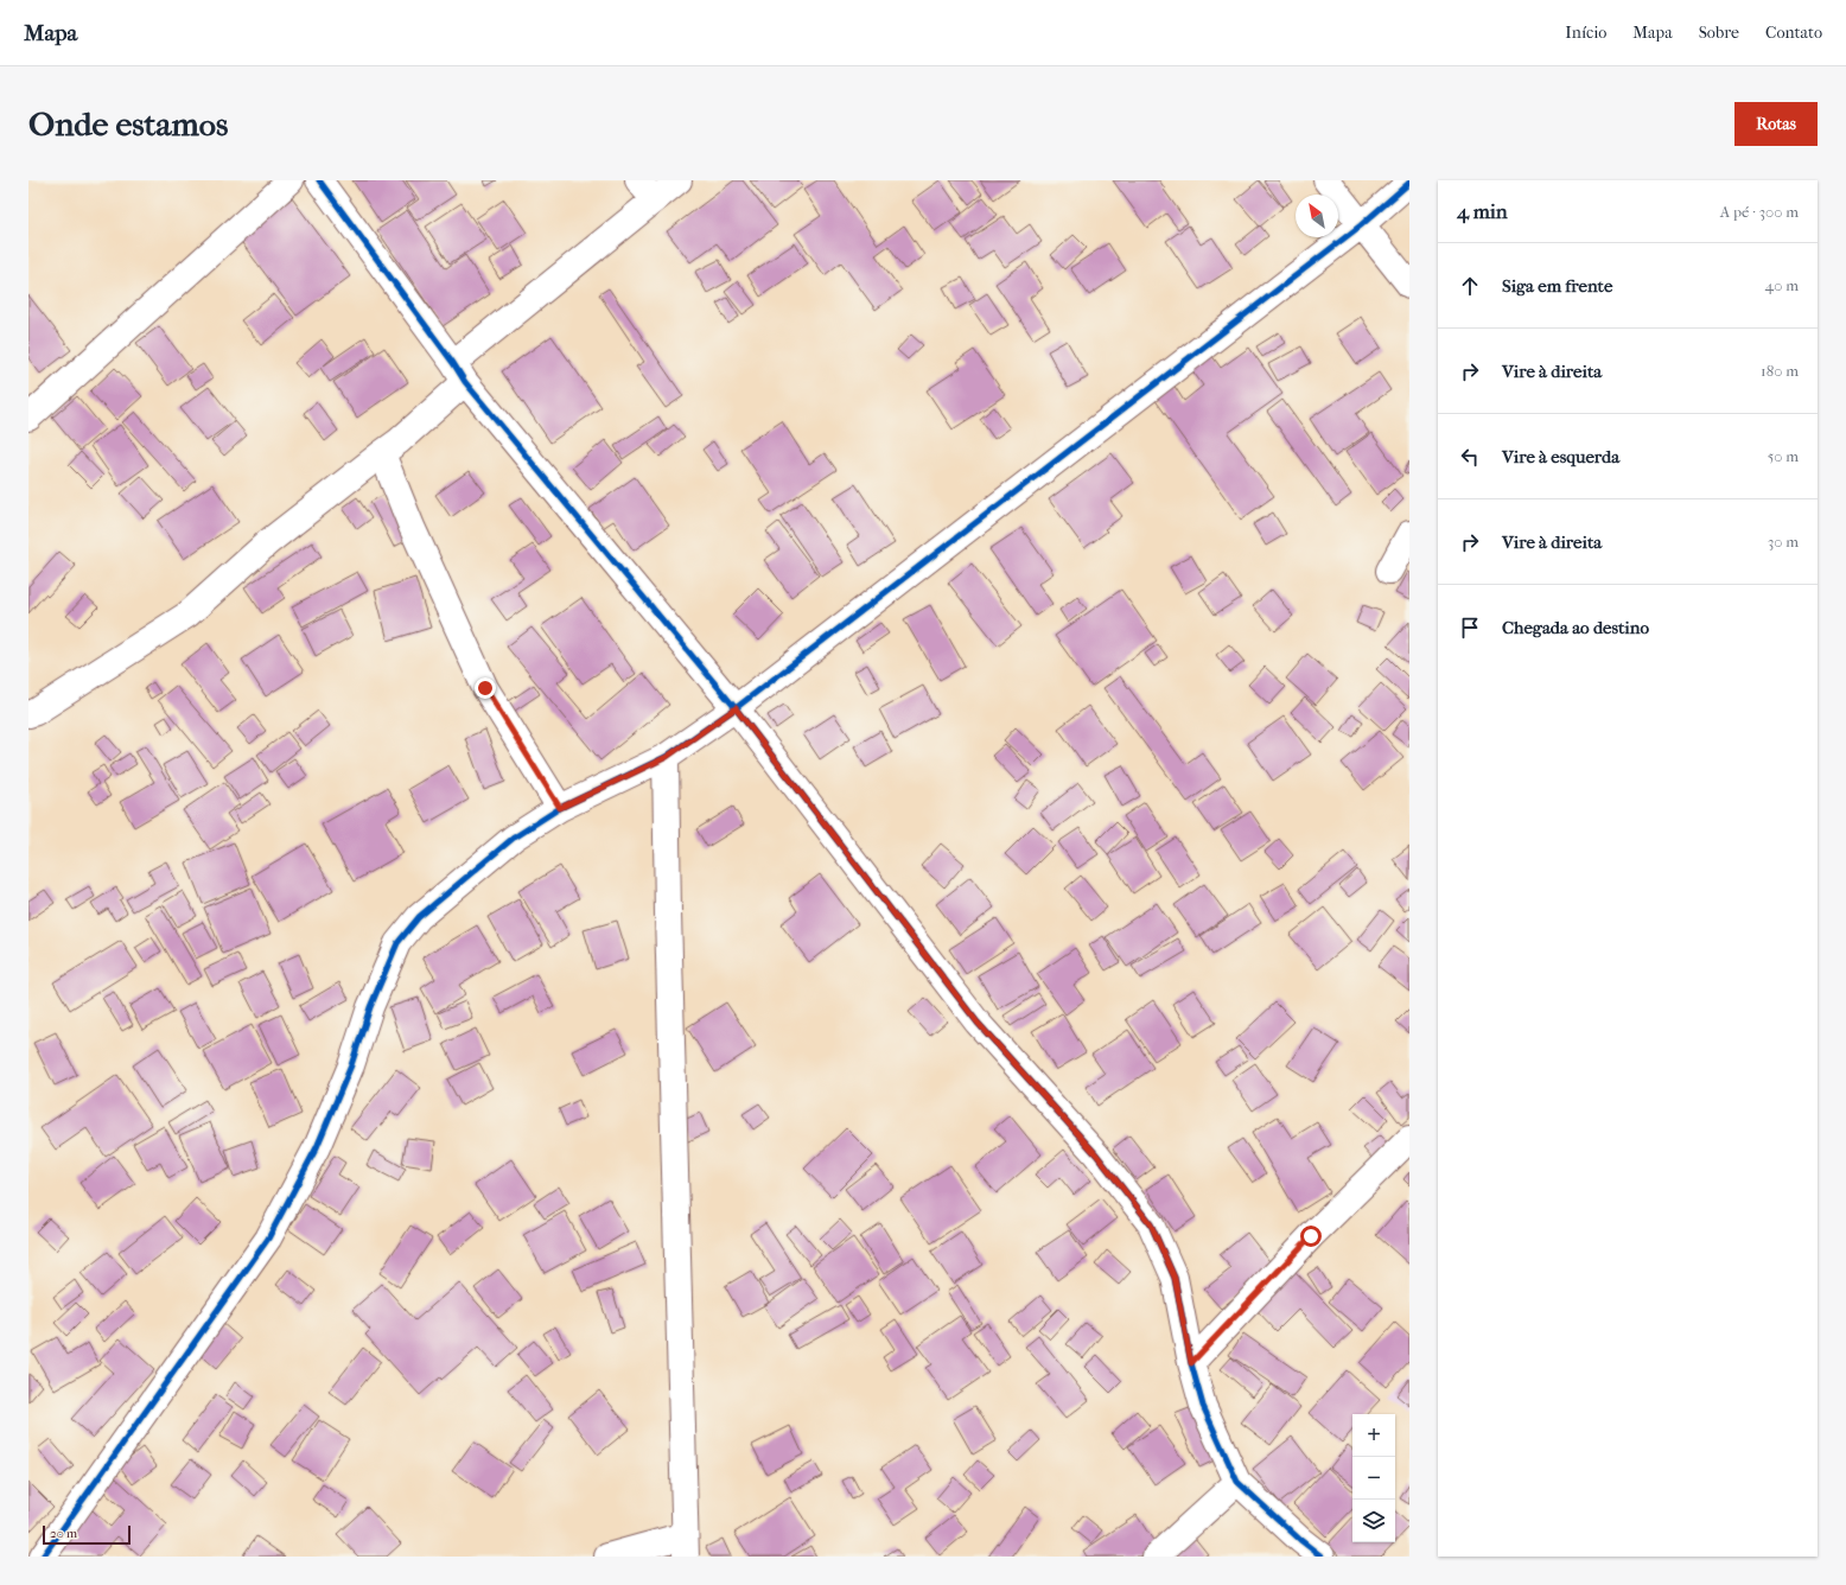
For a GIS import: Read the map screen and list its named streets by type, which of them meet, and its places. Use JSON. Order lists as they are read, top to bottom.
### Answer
{
  "scale_bar": "20 m",
  "north": "top left",
  "page": {
    "header": "Mapa",
    "nav": [
      "Início",
      "Mapa",
      "Sobre",
      "Contato"
    ],
    "buttons": "Rotas",
    "title": "Onde estamos",
    "heading": ["4 min", "A pé · 300 m"],
    "list": [
      ["Siga em frente", "40 m"],
      ["Vire à direita", "180 m"],
      ["Vire à esquerda", "50 m"],
      ["Vire à direita", "30 m"],
      "Chegada ao destino"
    ],
    "map_buttons": ["+", "−"],
    "scale": "20 m"
  }
}
